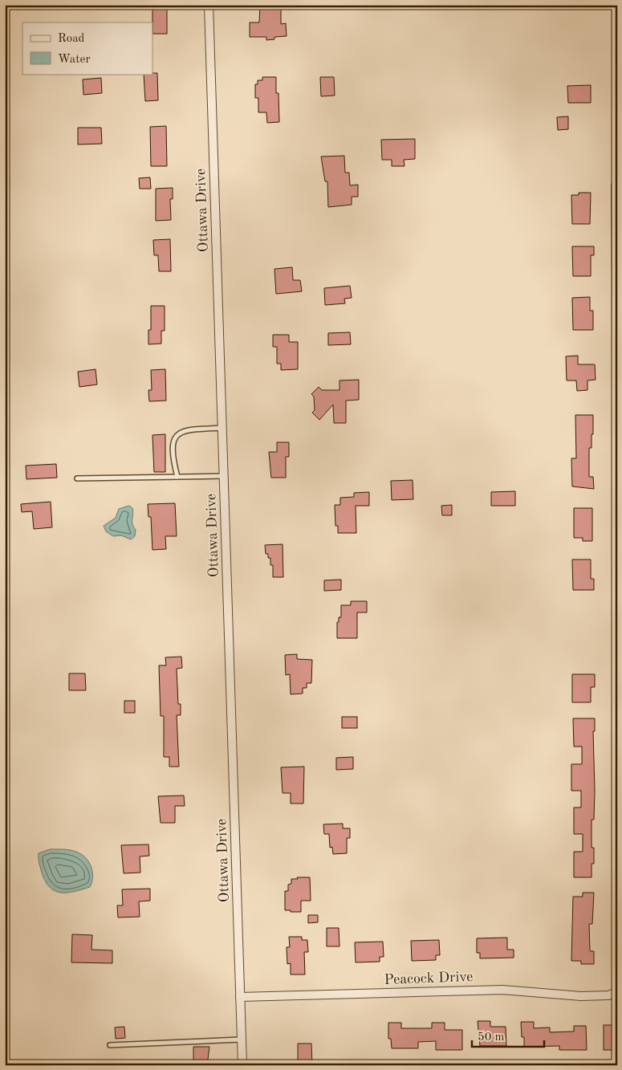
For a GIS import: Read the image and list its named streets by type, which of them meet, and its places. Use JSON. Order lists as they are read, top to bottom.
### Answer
{
  "streets": {
    "street": ["Ottawa Drive", "Peacock Drive"]
  },
  "crossings": [
    ["Ottawa Drive", "Peacock Drive"]
  ],
  "legend": ["Road", "Water"],
  "scale_bar": "50 m"
}
